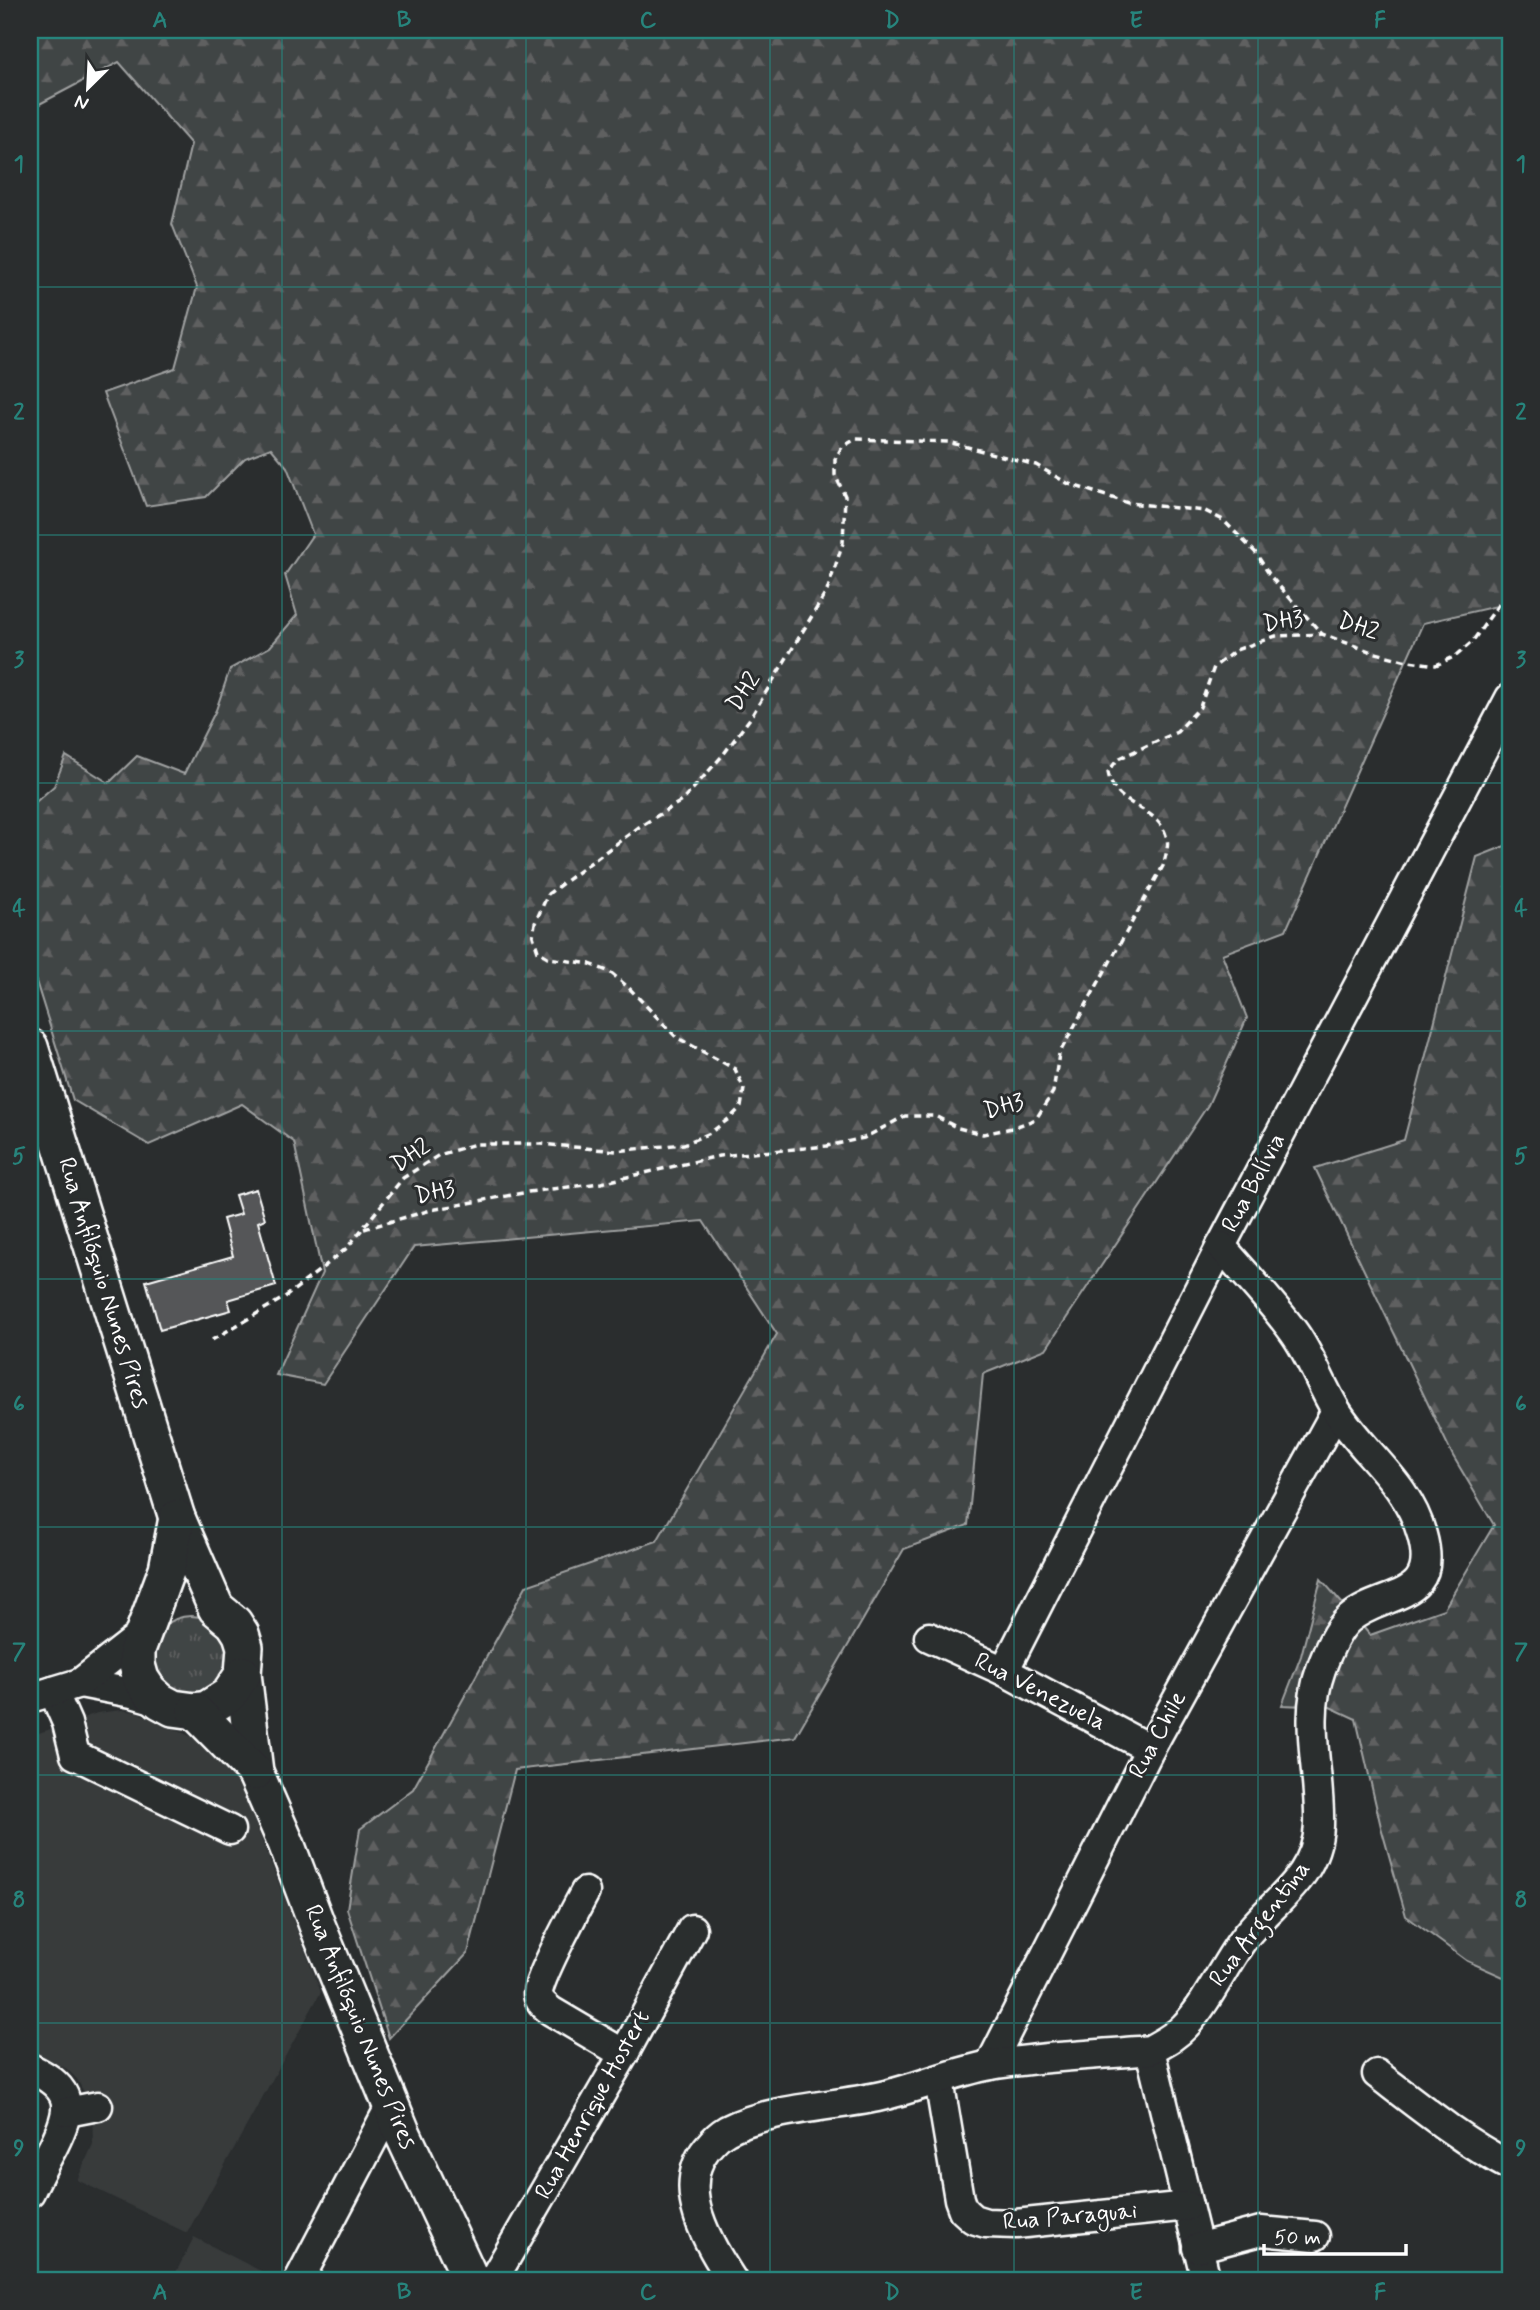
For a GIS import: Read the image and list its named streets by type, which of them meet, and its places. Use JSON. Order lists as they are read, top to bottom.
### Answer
{
  "streets": {
    "main road": ["Rua Anfilóquio Nunes Pires"],
    "street": [
      "Rua Bolívia",
      "Rua Venezuela",
      "Rua Chile",
      "Rua Argentina",
      "Rua Henrique Hostert",
      "Rua Paraguai"
    ],
    "path": ["DH3", "DH2"]
  },
  "crossings": [
    ["DH3", "DH2"],
    ["Rua Bolívia", "Rua Venezuela"],
    ["Rua Bolívia", "Rua Argentina"],
    ["Rua Venezuela", "Rua Chile"],
    ["Rua Chile", "Rua Argentina"],
    ["Rua Argentina", "Rua Paraguai"]
  ],
  "scale_bar": "50 m",
  "north": "bottom left",
  "grid": {
    "columns": [
      "A",
      "B",
      "C",
      "D",
      "E",
      "F"
    ],
    "rows": [
      "1",
      "2",
      "3",
      "4",
      "5",
      "6",
      "7",
      "8",
      "9"
    ]
  }
}
